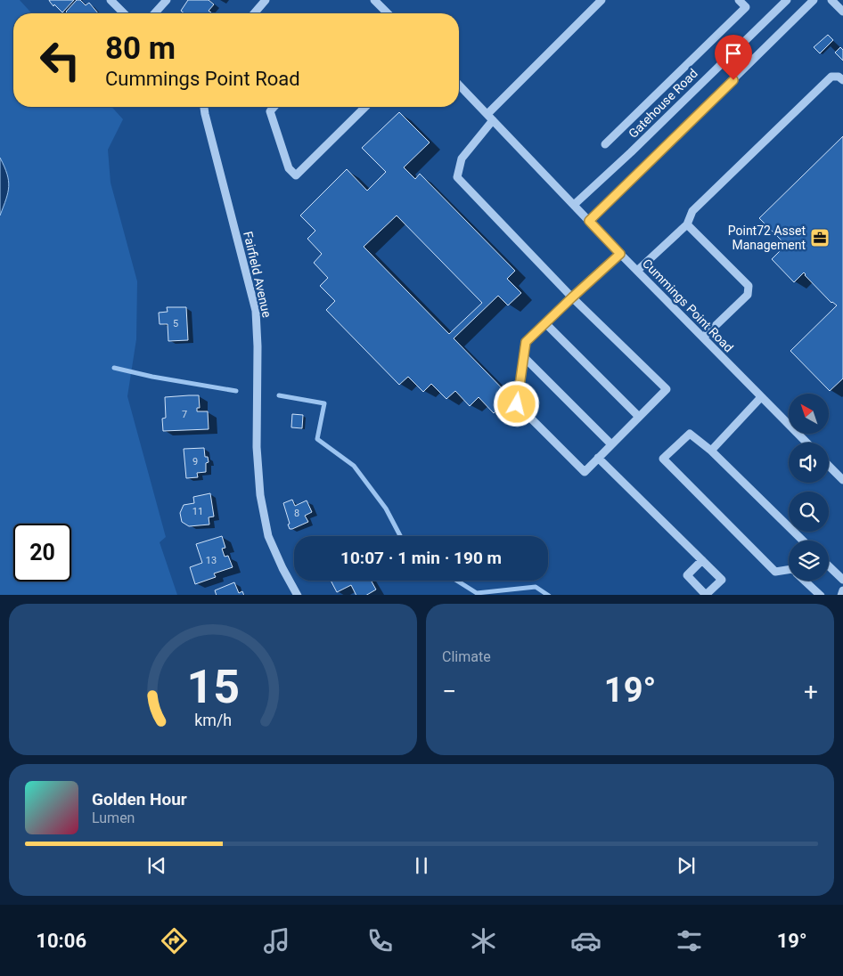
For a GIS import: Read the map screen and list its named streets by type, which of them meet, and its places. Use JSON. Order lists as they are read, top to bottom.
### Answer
{
  "streets": {
    "street": ["Gatehouse Road", "Fairfield Avenue", "Cummings Point Road"]
  },
  "crossings": [
    ["Gatehouse Road", "Cummings Point Road"]
  ],
  "places": {
    "office": ["Point72 Asset Management"]
  },
  "house_numbers": [
    "5",
    "7",
    "9",
    "11",
    "8",
    "13"
  ],
  "north": "top left",
  "page": {
    "turn": ["80 m", "Cummings Point Road"],
    "limit": "20",
    "trip": "10:07 · 1 min · 190 m",
    "tile": "Climate",
    "heat": ["−", "19°", "+"],
    "song": ["Golden Hour", "Lumen"],
    "tabs": ["10:06", "19°"],
    "gauge": ["15", "km/h"]
  }
}
